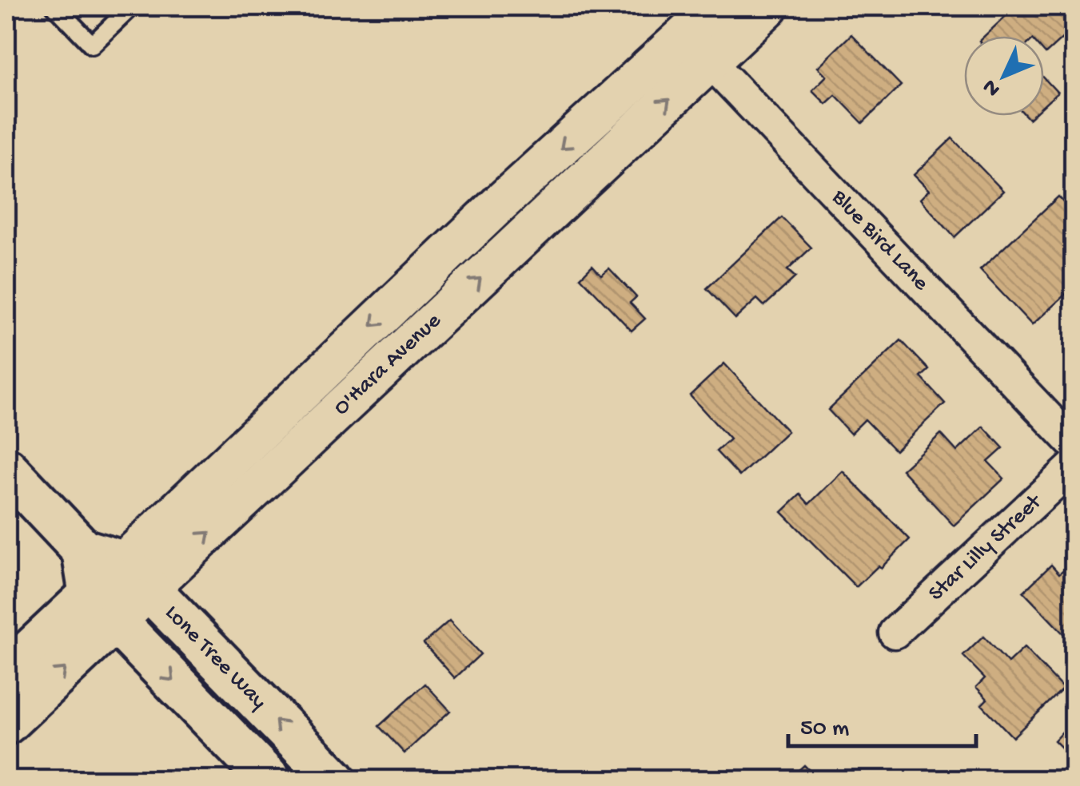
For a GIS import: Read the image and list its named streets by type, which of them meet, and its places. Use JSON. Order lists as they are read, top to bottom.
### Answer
{
  "streets": {
    "main road": ["O'Hara Avenue", "Lone Tree Way"],
    "street": ["Blue Bird Lane", "Star Lilly Street"]
  },
  "crossings": [
    ["Blue Bird Lane", "O'Hara Avenue"],
    ["O'Hara Avenue", "Lone Tree Way"]
  ],
  "scale_bar": "50 m",
  "north": "bottom left"
}
